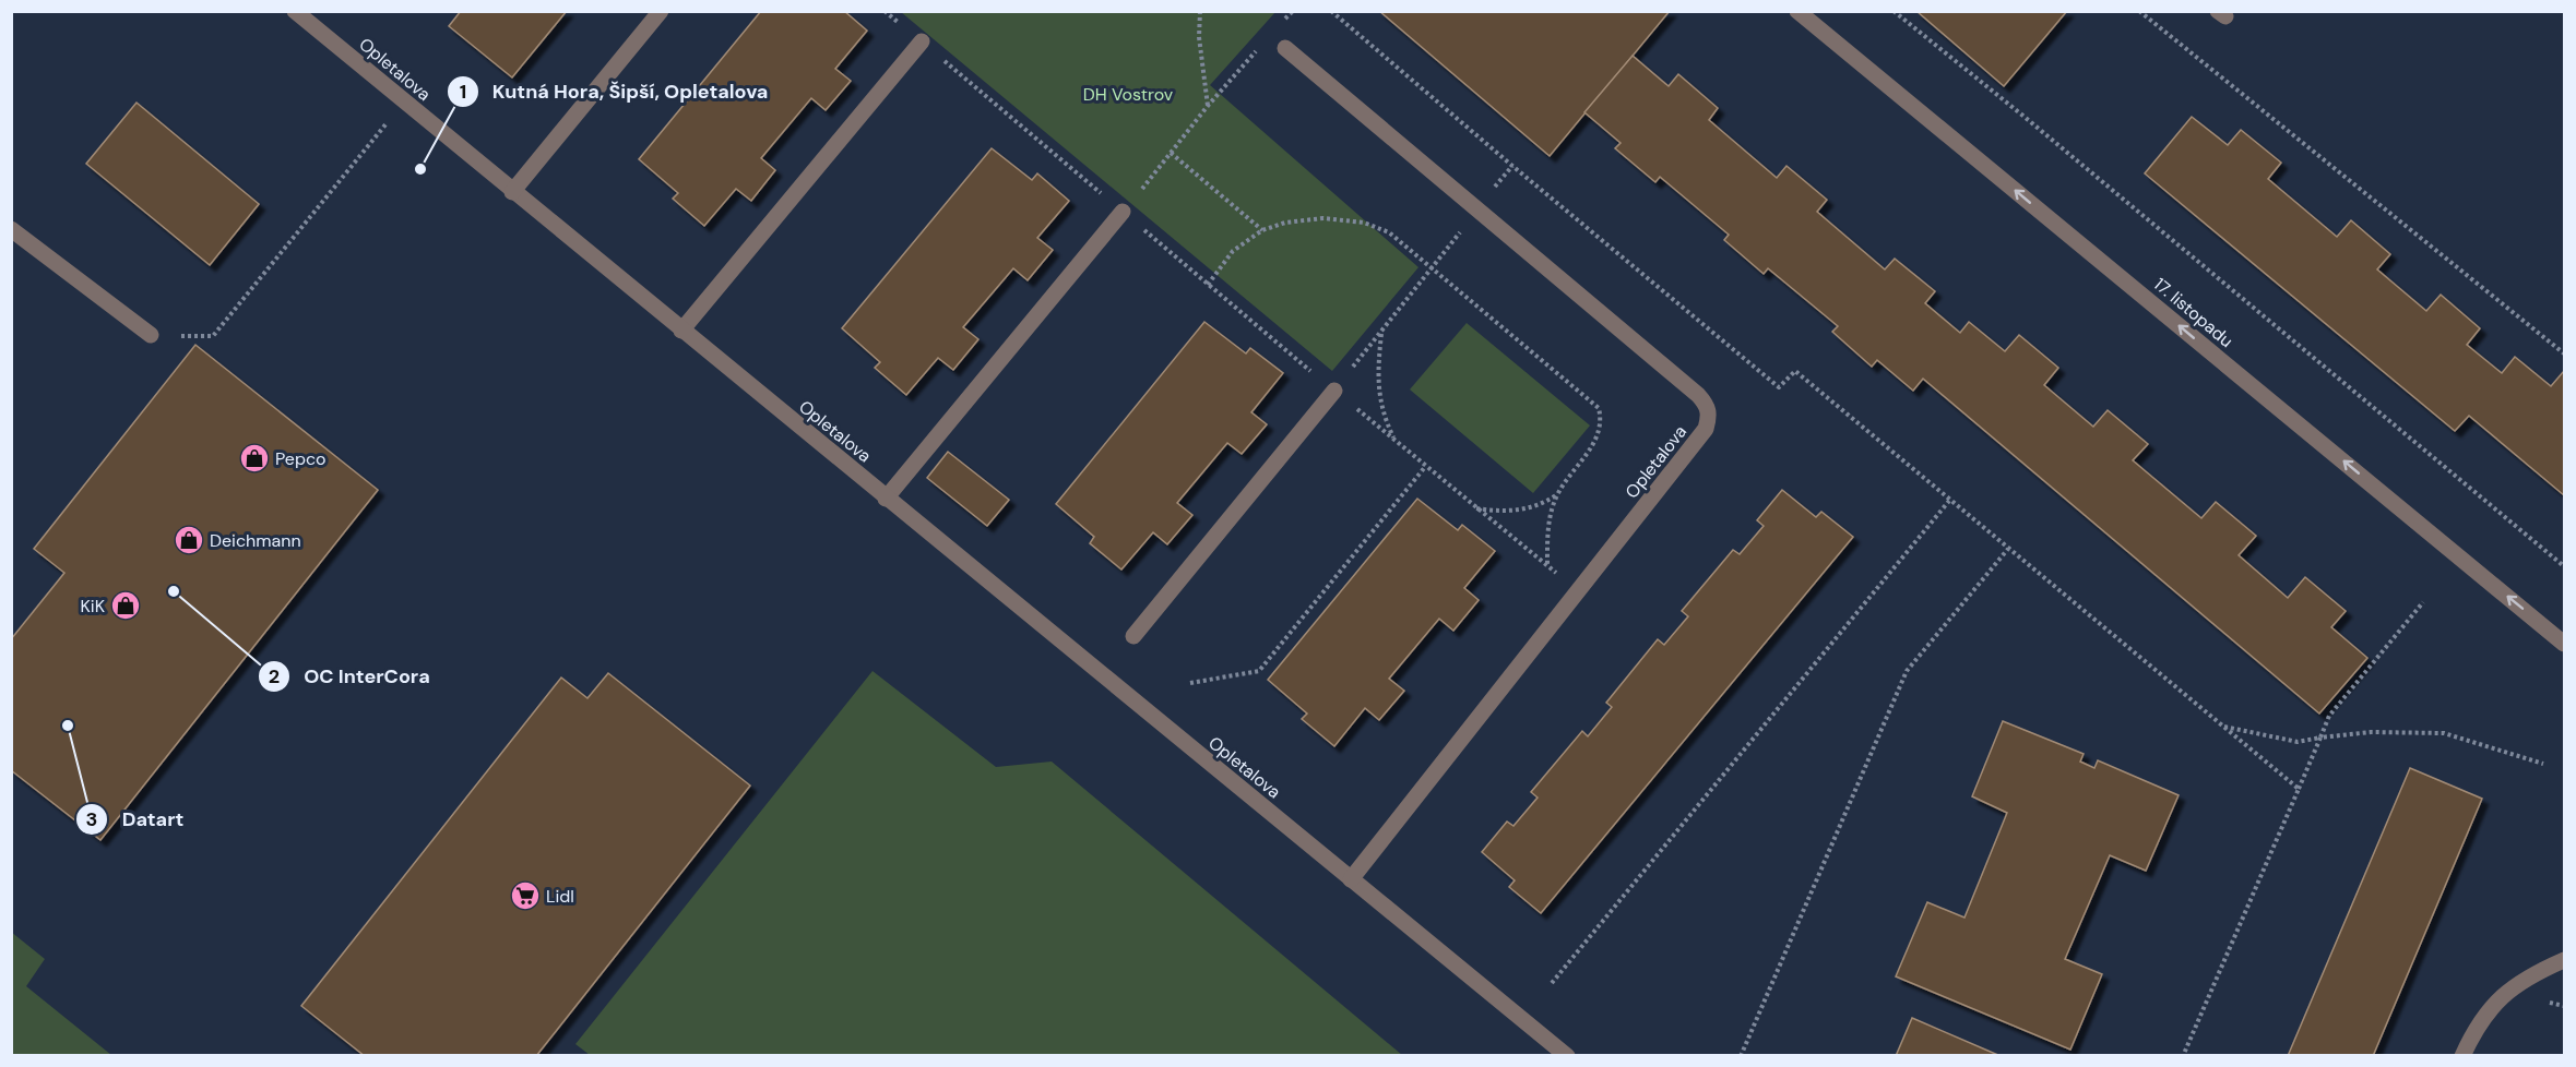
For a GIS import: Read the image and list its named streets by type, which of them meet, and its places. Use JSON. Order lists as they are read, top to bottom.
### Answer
{
  "streets": {
    "street": ["Opletalova", "17. listopadu"]
  },
  "one_way": ["17. listopadu"],
  "parks": ["DH Vostrov"],
  "places": {
    "other": ["Kutná Hora, Šipší, Opletalova", "OC InterCora", "Datart"],
    "shop": ["Pepco", "Deichmann", "KiK"],
    "supermarket": ["Lidl"]
  }
}
